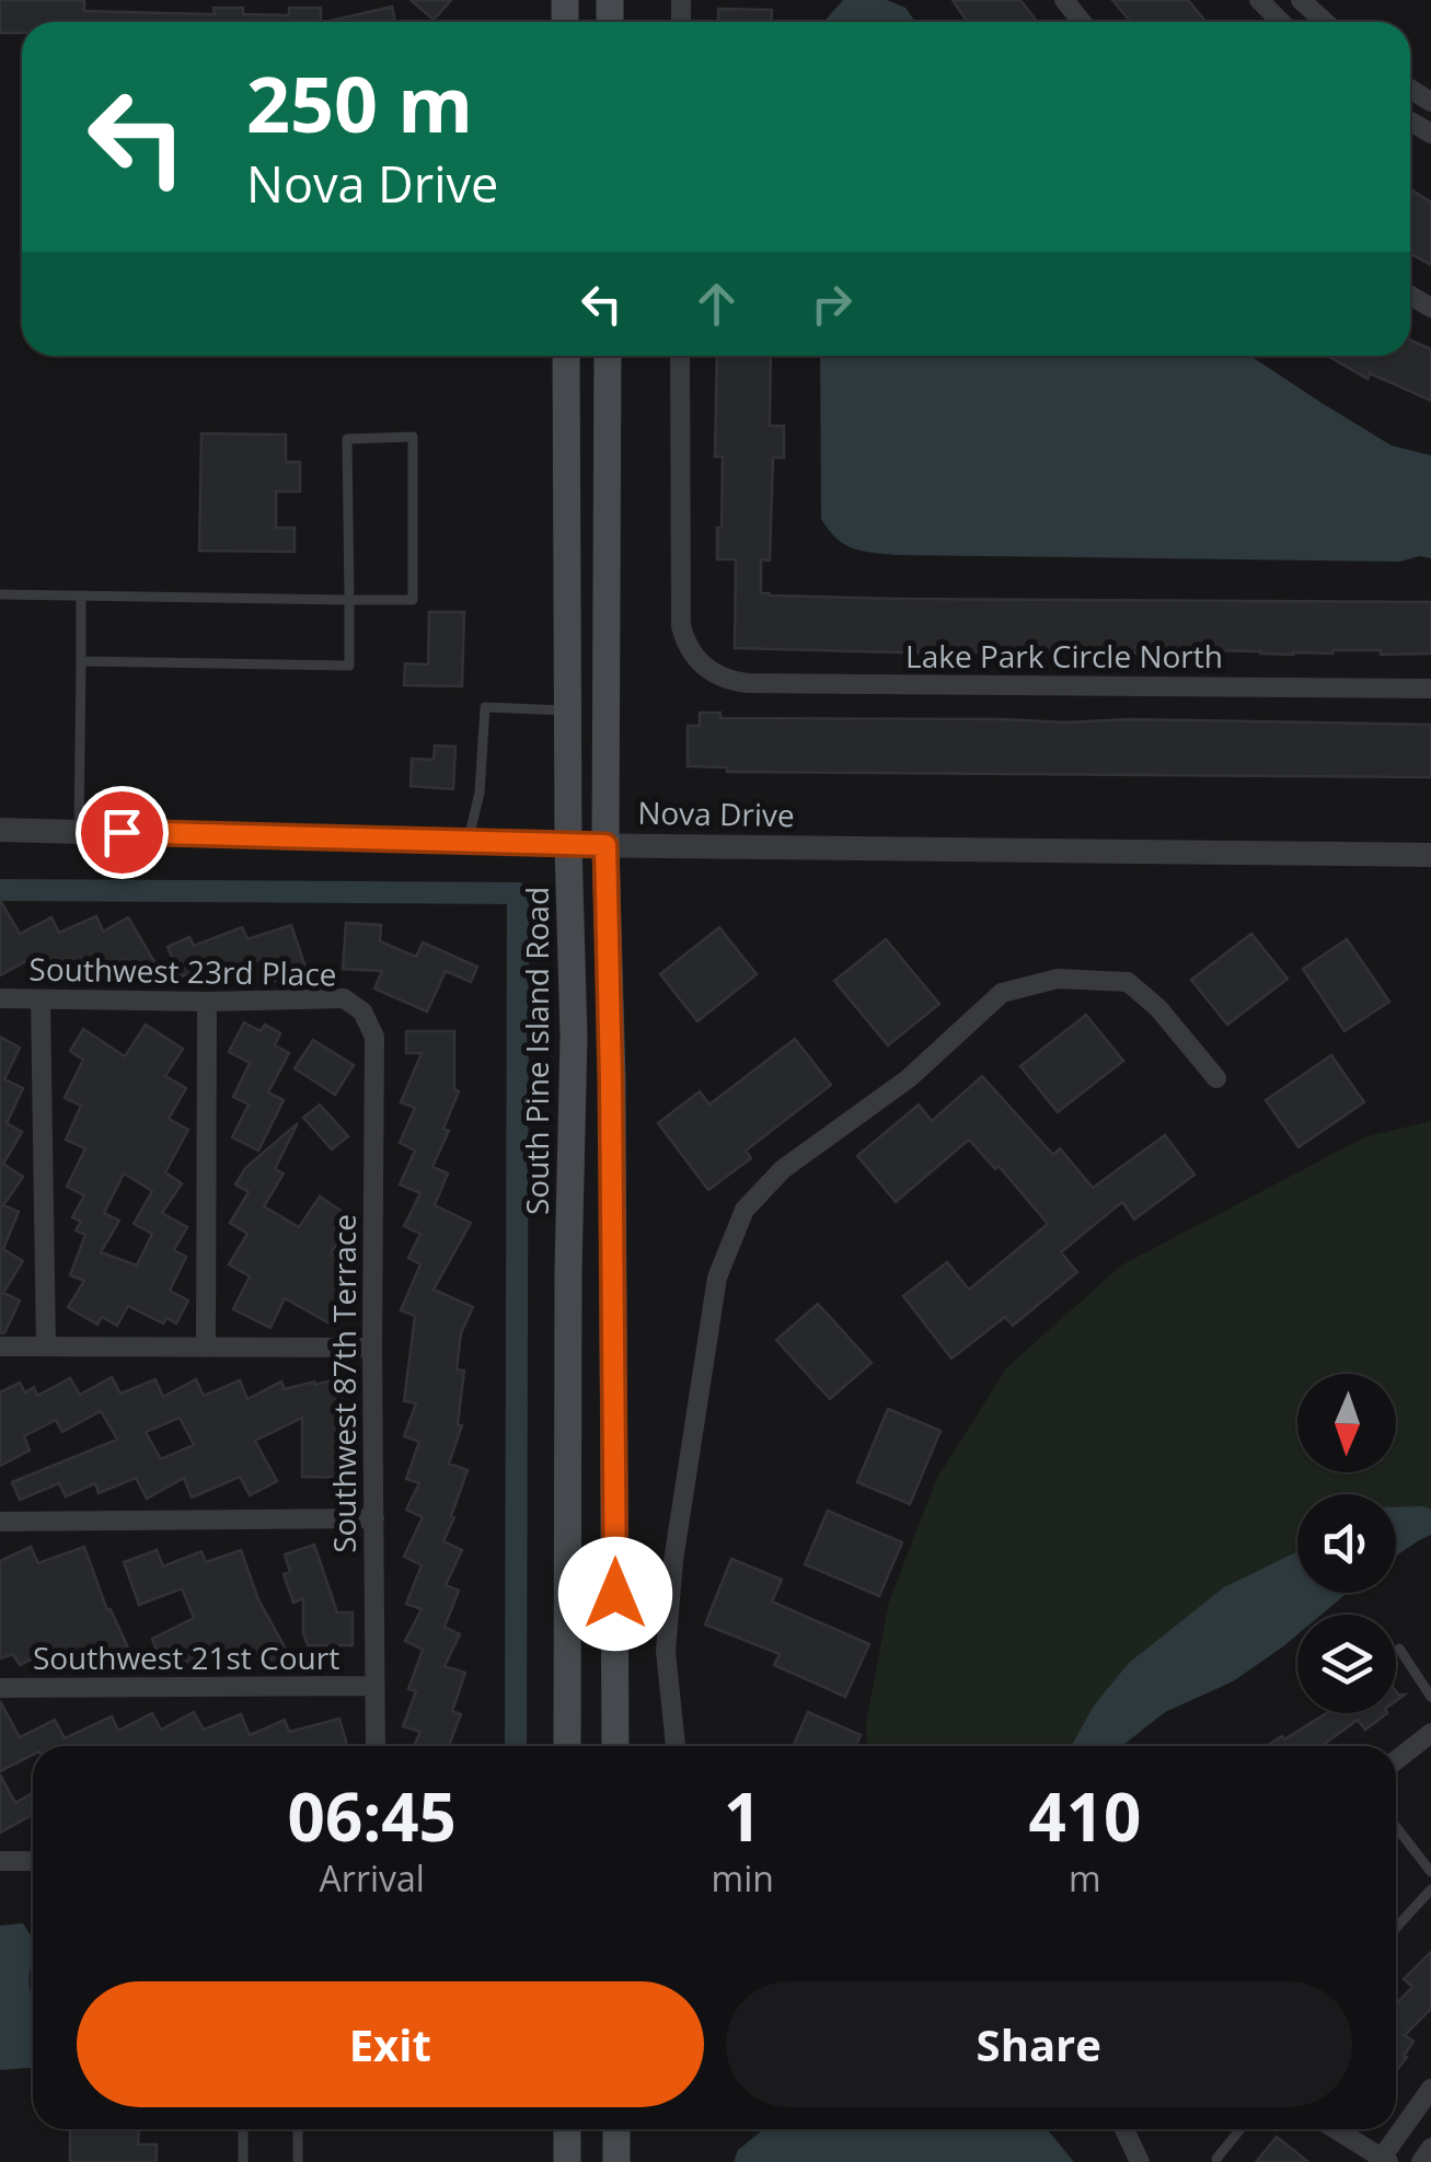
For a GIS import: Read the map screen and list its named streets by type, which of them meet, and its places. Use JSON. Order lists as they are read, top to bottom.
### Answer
{
  "streets": {
    "main road": ["South Pine Island Road"],
    "street": [
      "Lake Park Circle North",
      "Nova Drive",
      "Southwest 23rd Place",
      "Southwest 87th Terrace",
      "Southwest 21st Court"
    ]
  },
  "crossings": [
    ["Nova Drive", "South Pine Island Road"],
    ["Southwest 23rd Place", "Southwest 87th Terrace"],
    ["Southwest 87th Terrace", "Southwest 21st Court"]
  ],
  "north": "bottom",
  "page": {
    "turn": ["250 m", "Nova Drive"],
    "eta": [
      "06:45",
      "Arrival",
      "1",
      "min",
      "410",
      "m"
    ],
    "buttons": ["Exit", "Share"]
  }
}
